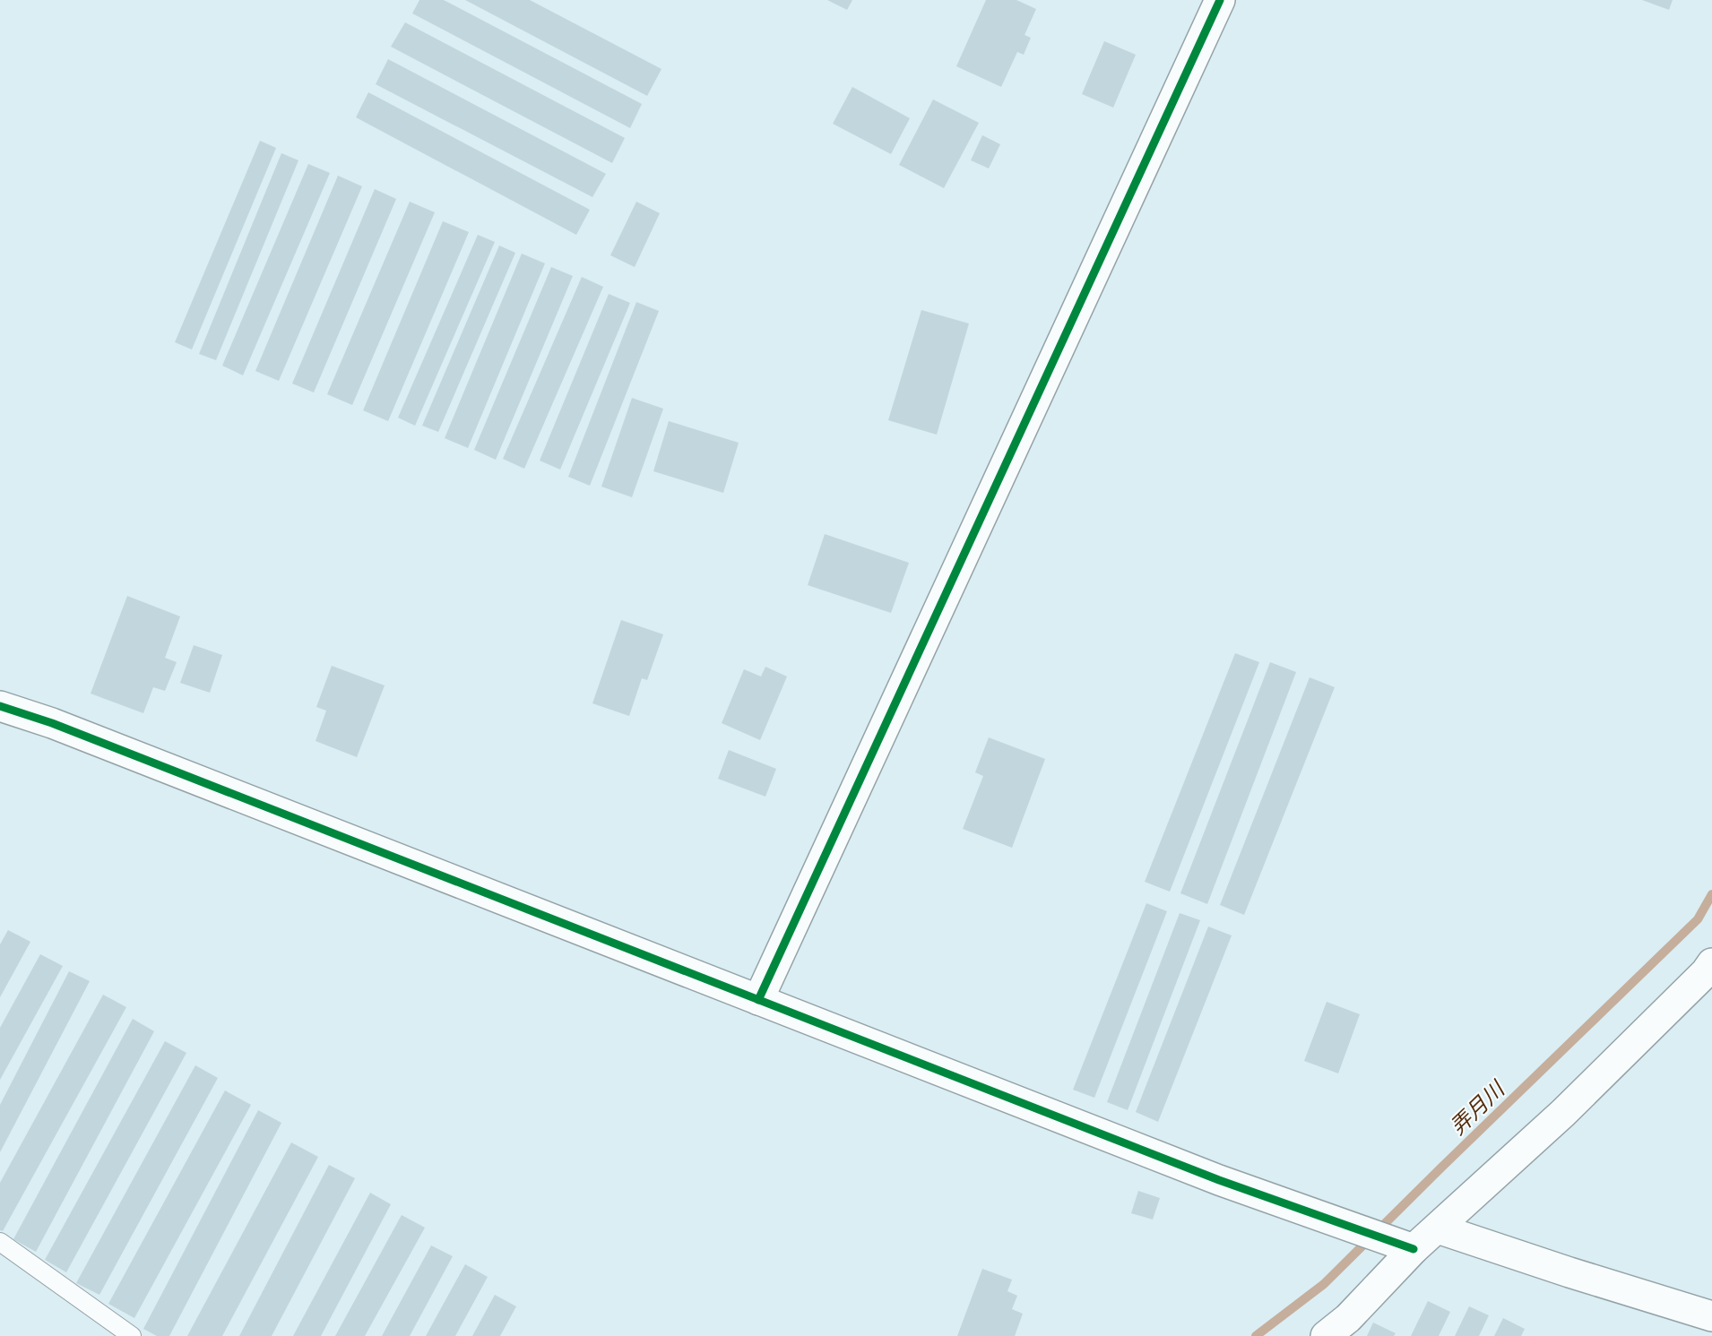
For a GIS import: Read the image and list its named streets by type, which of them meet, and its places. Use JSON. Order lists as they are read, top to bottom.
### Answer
{
  "water": ["弄月川"]
}
